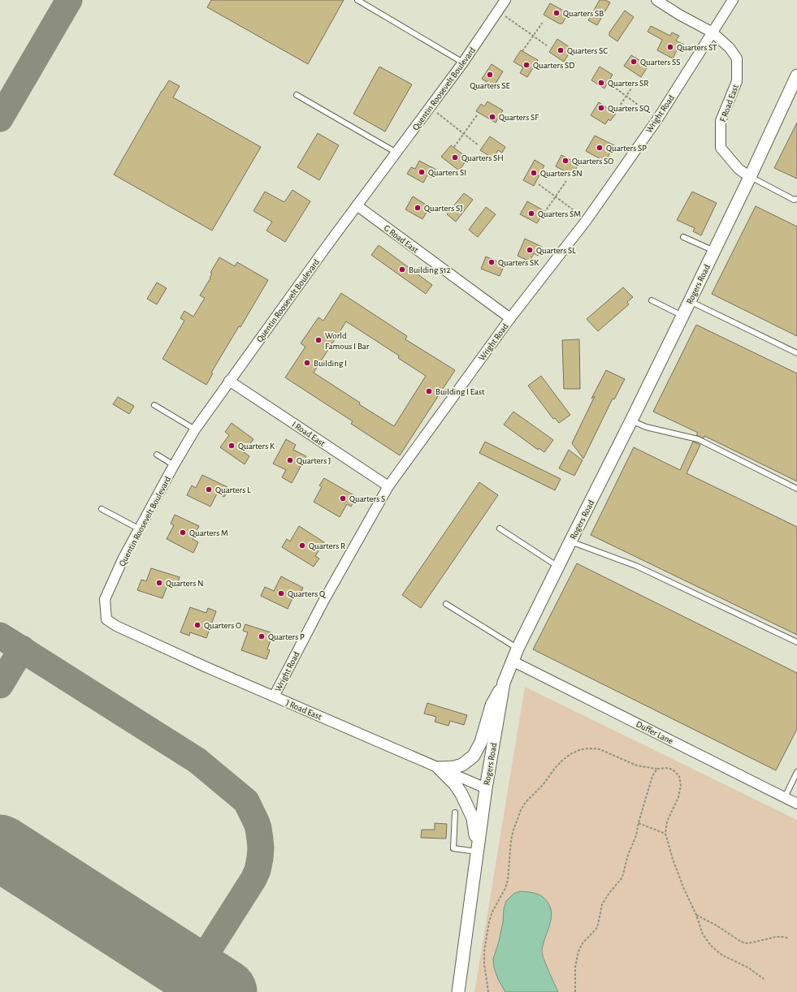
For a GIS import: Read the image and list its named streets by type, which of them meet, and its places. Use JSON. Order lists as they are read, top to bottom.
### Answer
{
  "streets": {
    "street": [
      "Quentin Roosevelt Boulevard",
      "F Road East",
      "Wright Road",
      "G Road East",
      "Rogers Road",
      "I Road East",
      "J Road East",
      "Duffer Lane"
    ]
  },
  "crossings": [
    ["Quentin Roosevelt Boulevard", "G Road East"],
    ["Quentin Roosevelt Boulevard", "I Road East"],
    ["Quentin Roosevelt Boulevard", "J Road East"],
    ["F Road East", "Wright Road"],
    ["F Road East", "Rogers Road"],
    ["Wright Road", "G Road East"],
    ["Wright Road", "I Road East"],
    ["Wright Road", "J Road East"],
    ["Rogers Road", "J Road East"],
    ["Rogers Road", "Duffer Lane"]
  ],
  "places": [
    "Quarters SB",
    "Quarters ST",
    "Quarters SC",
    "Quarters SS",
    "Quarters SD",
    "Quarters SE",
    "Quarters SR",
    "Quarters SQ",
    "Quarters SF",
    "Quarters SP",
    "Quarters SH",
    "Quarters SO",
    "Quarters SI",
    "Quarters SN",
    "Quarters SJ",
    "Quarters SM",
    "Quarters SL",
    "Quarters SK",
    "Building 512",
    "World Famous I Bar",
    "Building I",
    "Building I East",
    "Quarters K",
    "Quarters J",
    "Quarters L",
    "Quarters S",
    "Quarters M",
    "Quarters R",
    "Quarters N",
    "Quarters Q",
    "Quarters O",
    "Quarters P"
  ]
}
